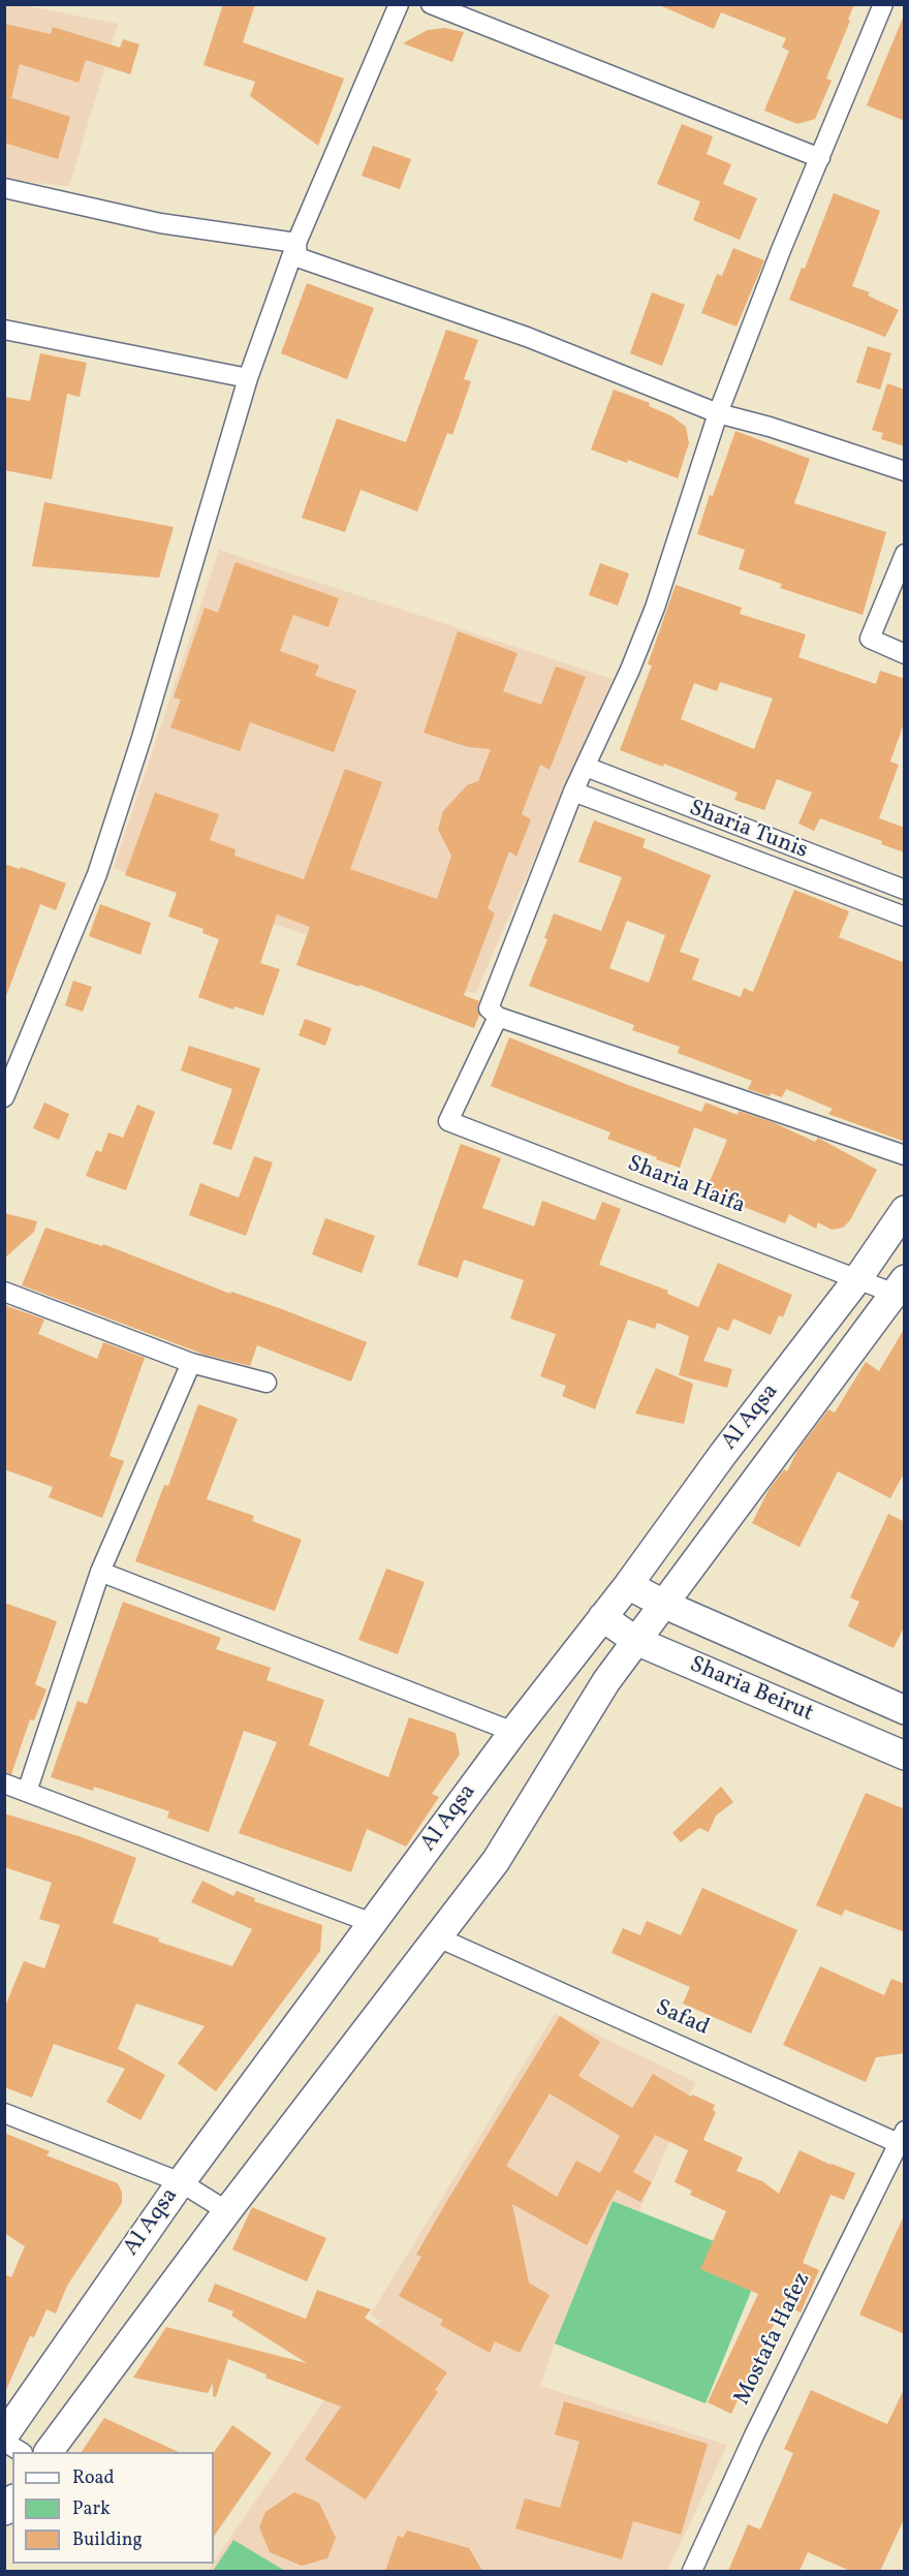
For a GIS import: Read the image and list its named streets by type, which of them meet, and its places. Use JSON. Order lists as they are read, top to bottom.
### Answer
{
  "streets": {
    "main road": ["Al Aqsa", "Sharia Beirut"],
    "street": [
      "Sharia Tunis",
      "Sharia Haifa",
      "Safad",
      "Mostafa Hafez"
    ]
  },
  "crossings": [
    ["Sharia Haifa", "Al Aqsa"],
    ["Al Aqsa", "Sharia Beirut"],
    ["Al Aqsa", "Safad"],
    ["Safad", "Mostafa Hafez"]
  ],
  "legend": ["Road", "Park", "Building"]
}
